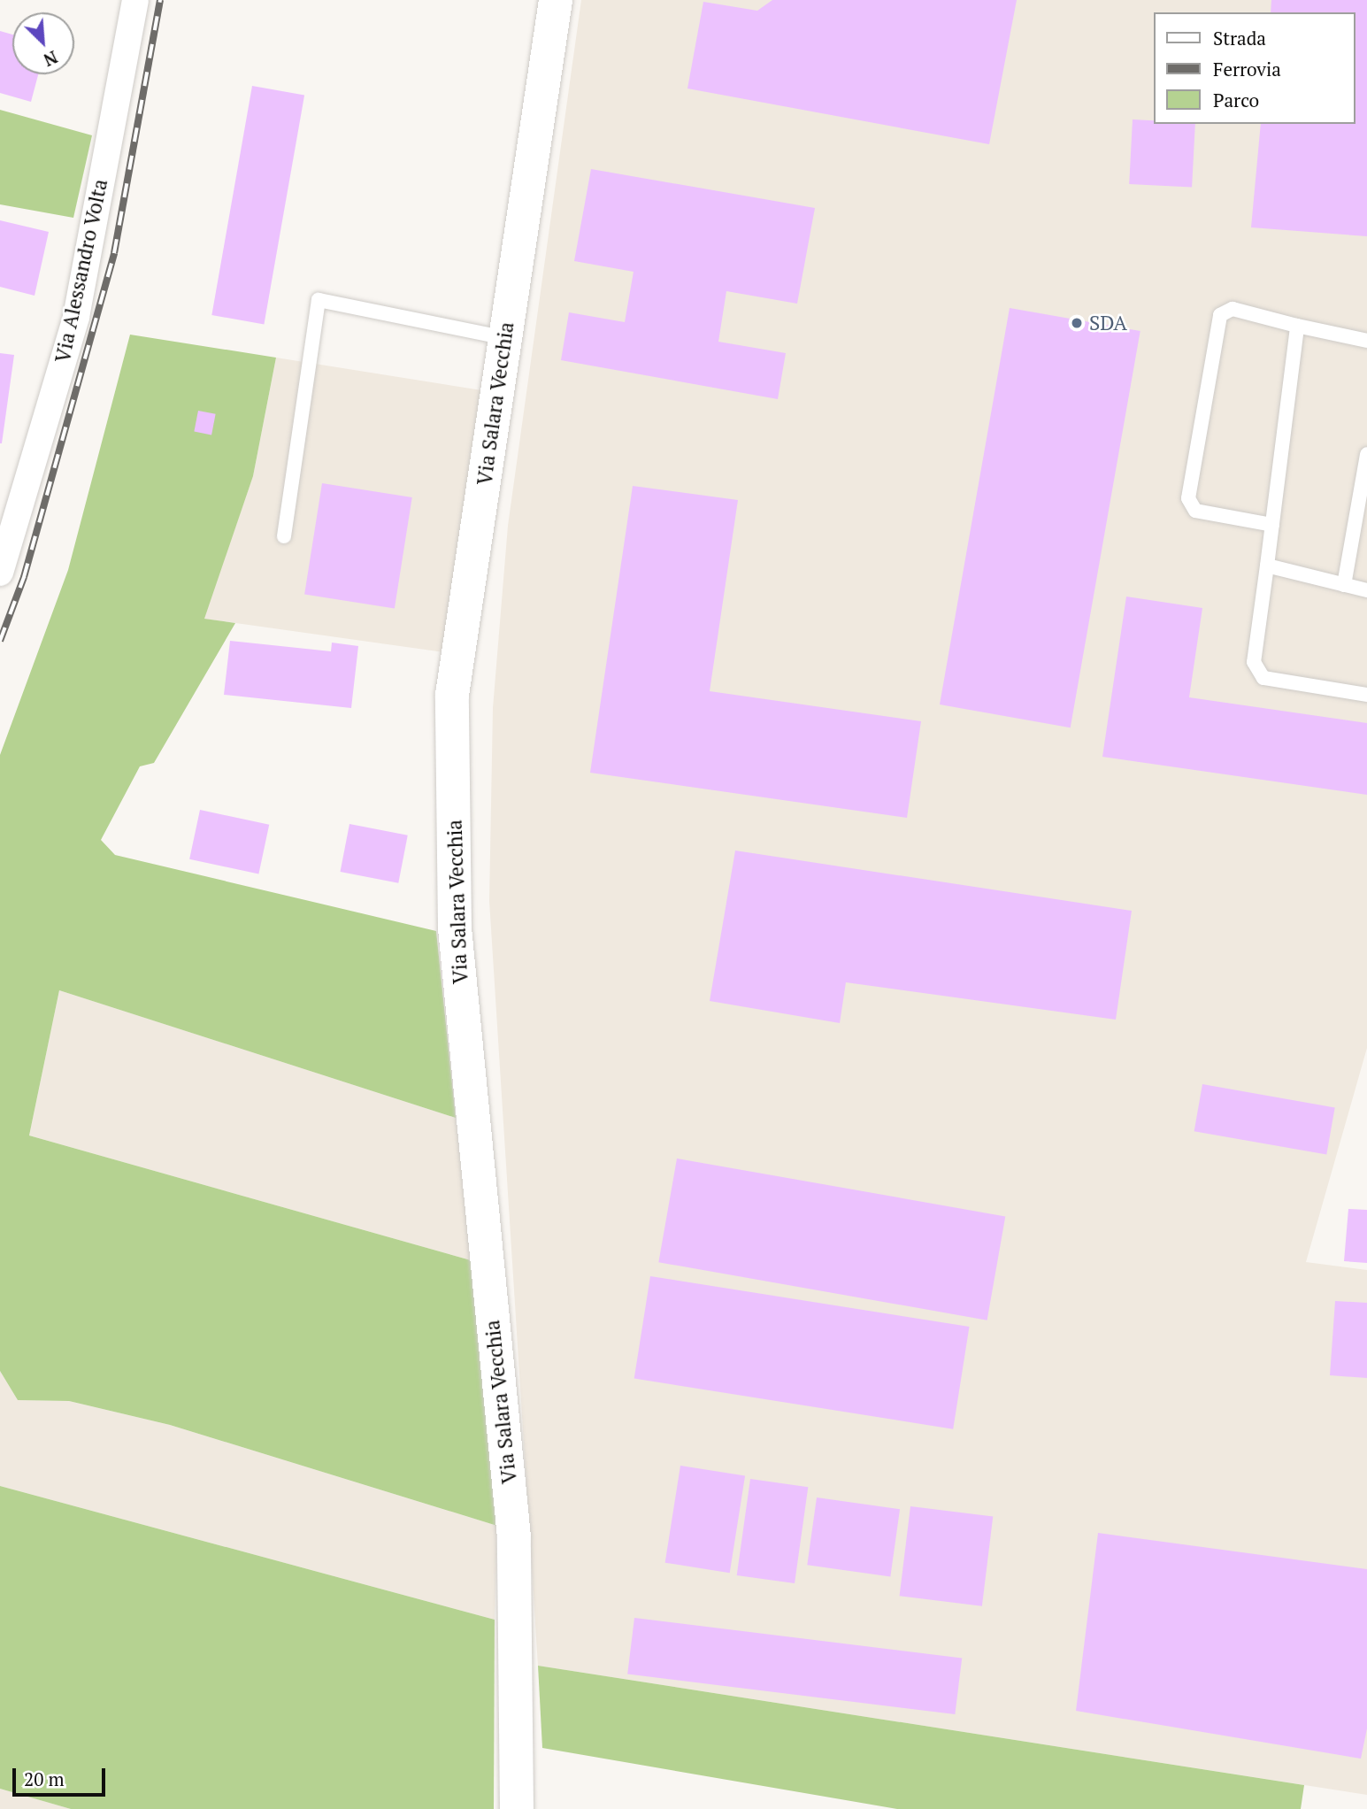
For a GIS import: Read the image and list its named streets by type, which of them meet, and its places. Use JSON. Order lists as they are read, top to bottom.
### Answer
{
  "streets": {
    "street": ["Via Alessandro Volta", "Via Salara Vecchia"]
  },
  "places": ["SDA"],
  "legend": ["Strada", "Ferrovia", "Parco"],
  "scale_bar": "20 m",
  "north": "bottom right"
}
